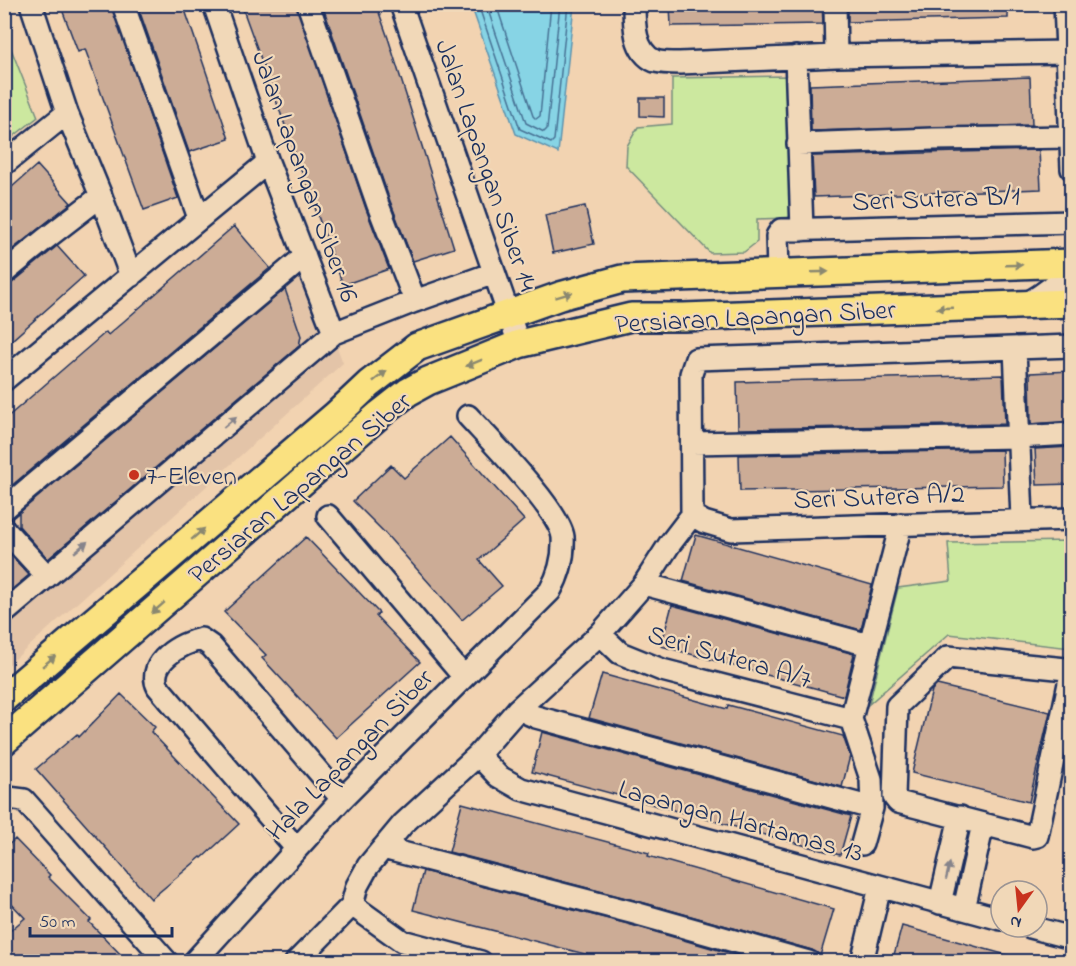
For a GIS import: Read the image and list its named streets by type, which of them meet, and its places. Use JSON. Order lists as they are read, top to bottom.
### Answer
{
  "streets": {
    "main road": ["Persiaran Lapangan Siber"],
    "street": [
      "Jalan Lapangan Siber 14",
      "Jalan Lapangan Siber 16",
      "Seri Sutera B/1",
      "Seri Sutera A/2",
      "Seri Sutera A/7",
      "Hala Lapangan Siber",
      "Lapangan Hartamas 13"
    ]
  },
  "crossings": [
    ["Jalan Lapangan Siber 14", "Persiaran Lapangan Siber"],
    ["Seri Sutera B/1", "Persiaran Lapangan Siber"]
  ],
  "places": ["7-Eleven"],
  "scale_bar": "50 m",
  "north": "bottom"
}
